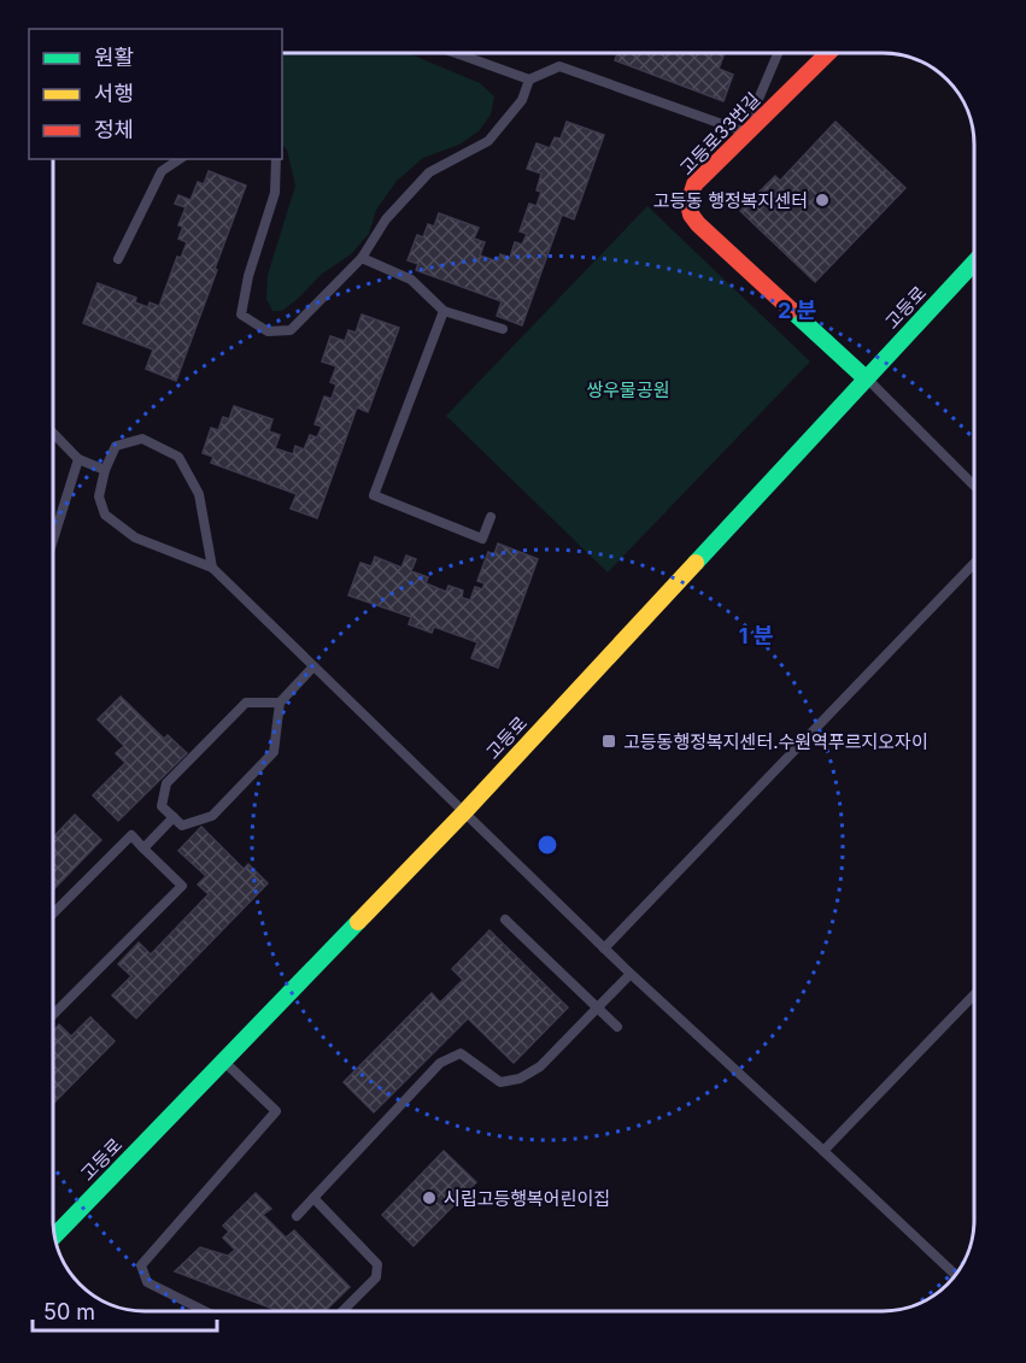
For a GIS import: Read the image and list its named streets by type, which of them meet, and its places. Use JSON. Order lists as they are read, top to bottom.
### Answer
{
  "streets": {
    "street": ["고등로33번길", "고등로"]
  },
  "crossings": [
    ["고등로33번길", "고등로"]
  ],
  "parks": ["쌍우물공원"],
  "places": {
    "other": ["고등동 행정복지센터", "시립고등행복어린이집"],
    "transit": ["고등동행정복지센터.수원역푸르지오자이"]
  },
  "legend": ["원활", "서행", "정체"],
  "scale_bar": "50 m",
  "rings": ["2 분", "1 분"]
}
